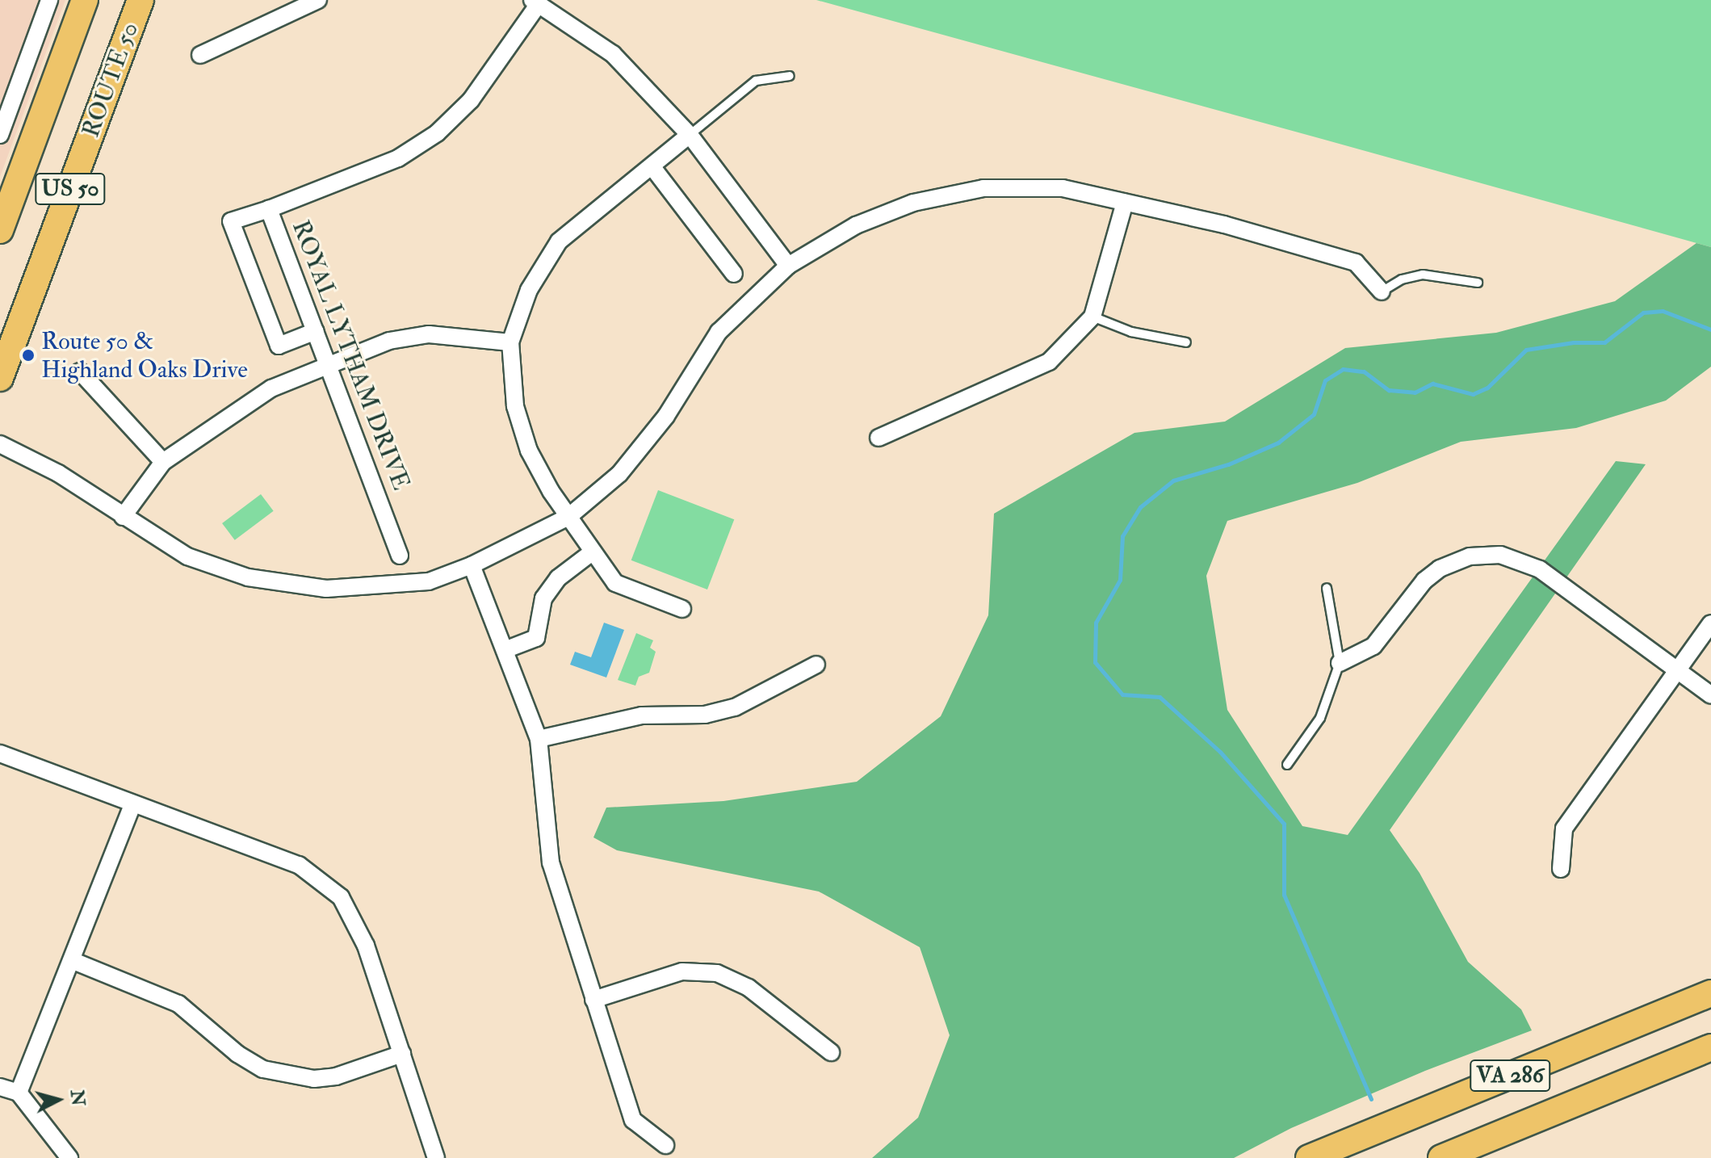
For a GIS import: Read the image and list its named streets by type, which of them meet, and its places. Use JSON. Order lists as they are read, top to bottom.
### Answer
{
  "streets": {
    "highway": ["ROUTE 50", "US 50", "VA 286"],
    "street": ["ROYAL LYTHAM DRIVE"]
  },
  "places": ["Route 50 & Highland Oaks Drive"],
  "north": "right"
}
